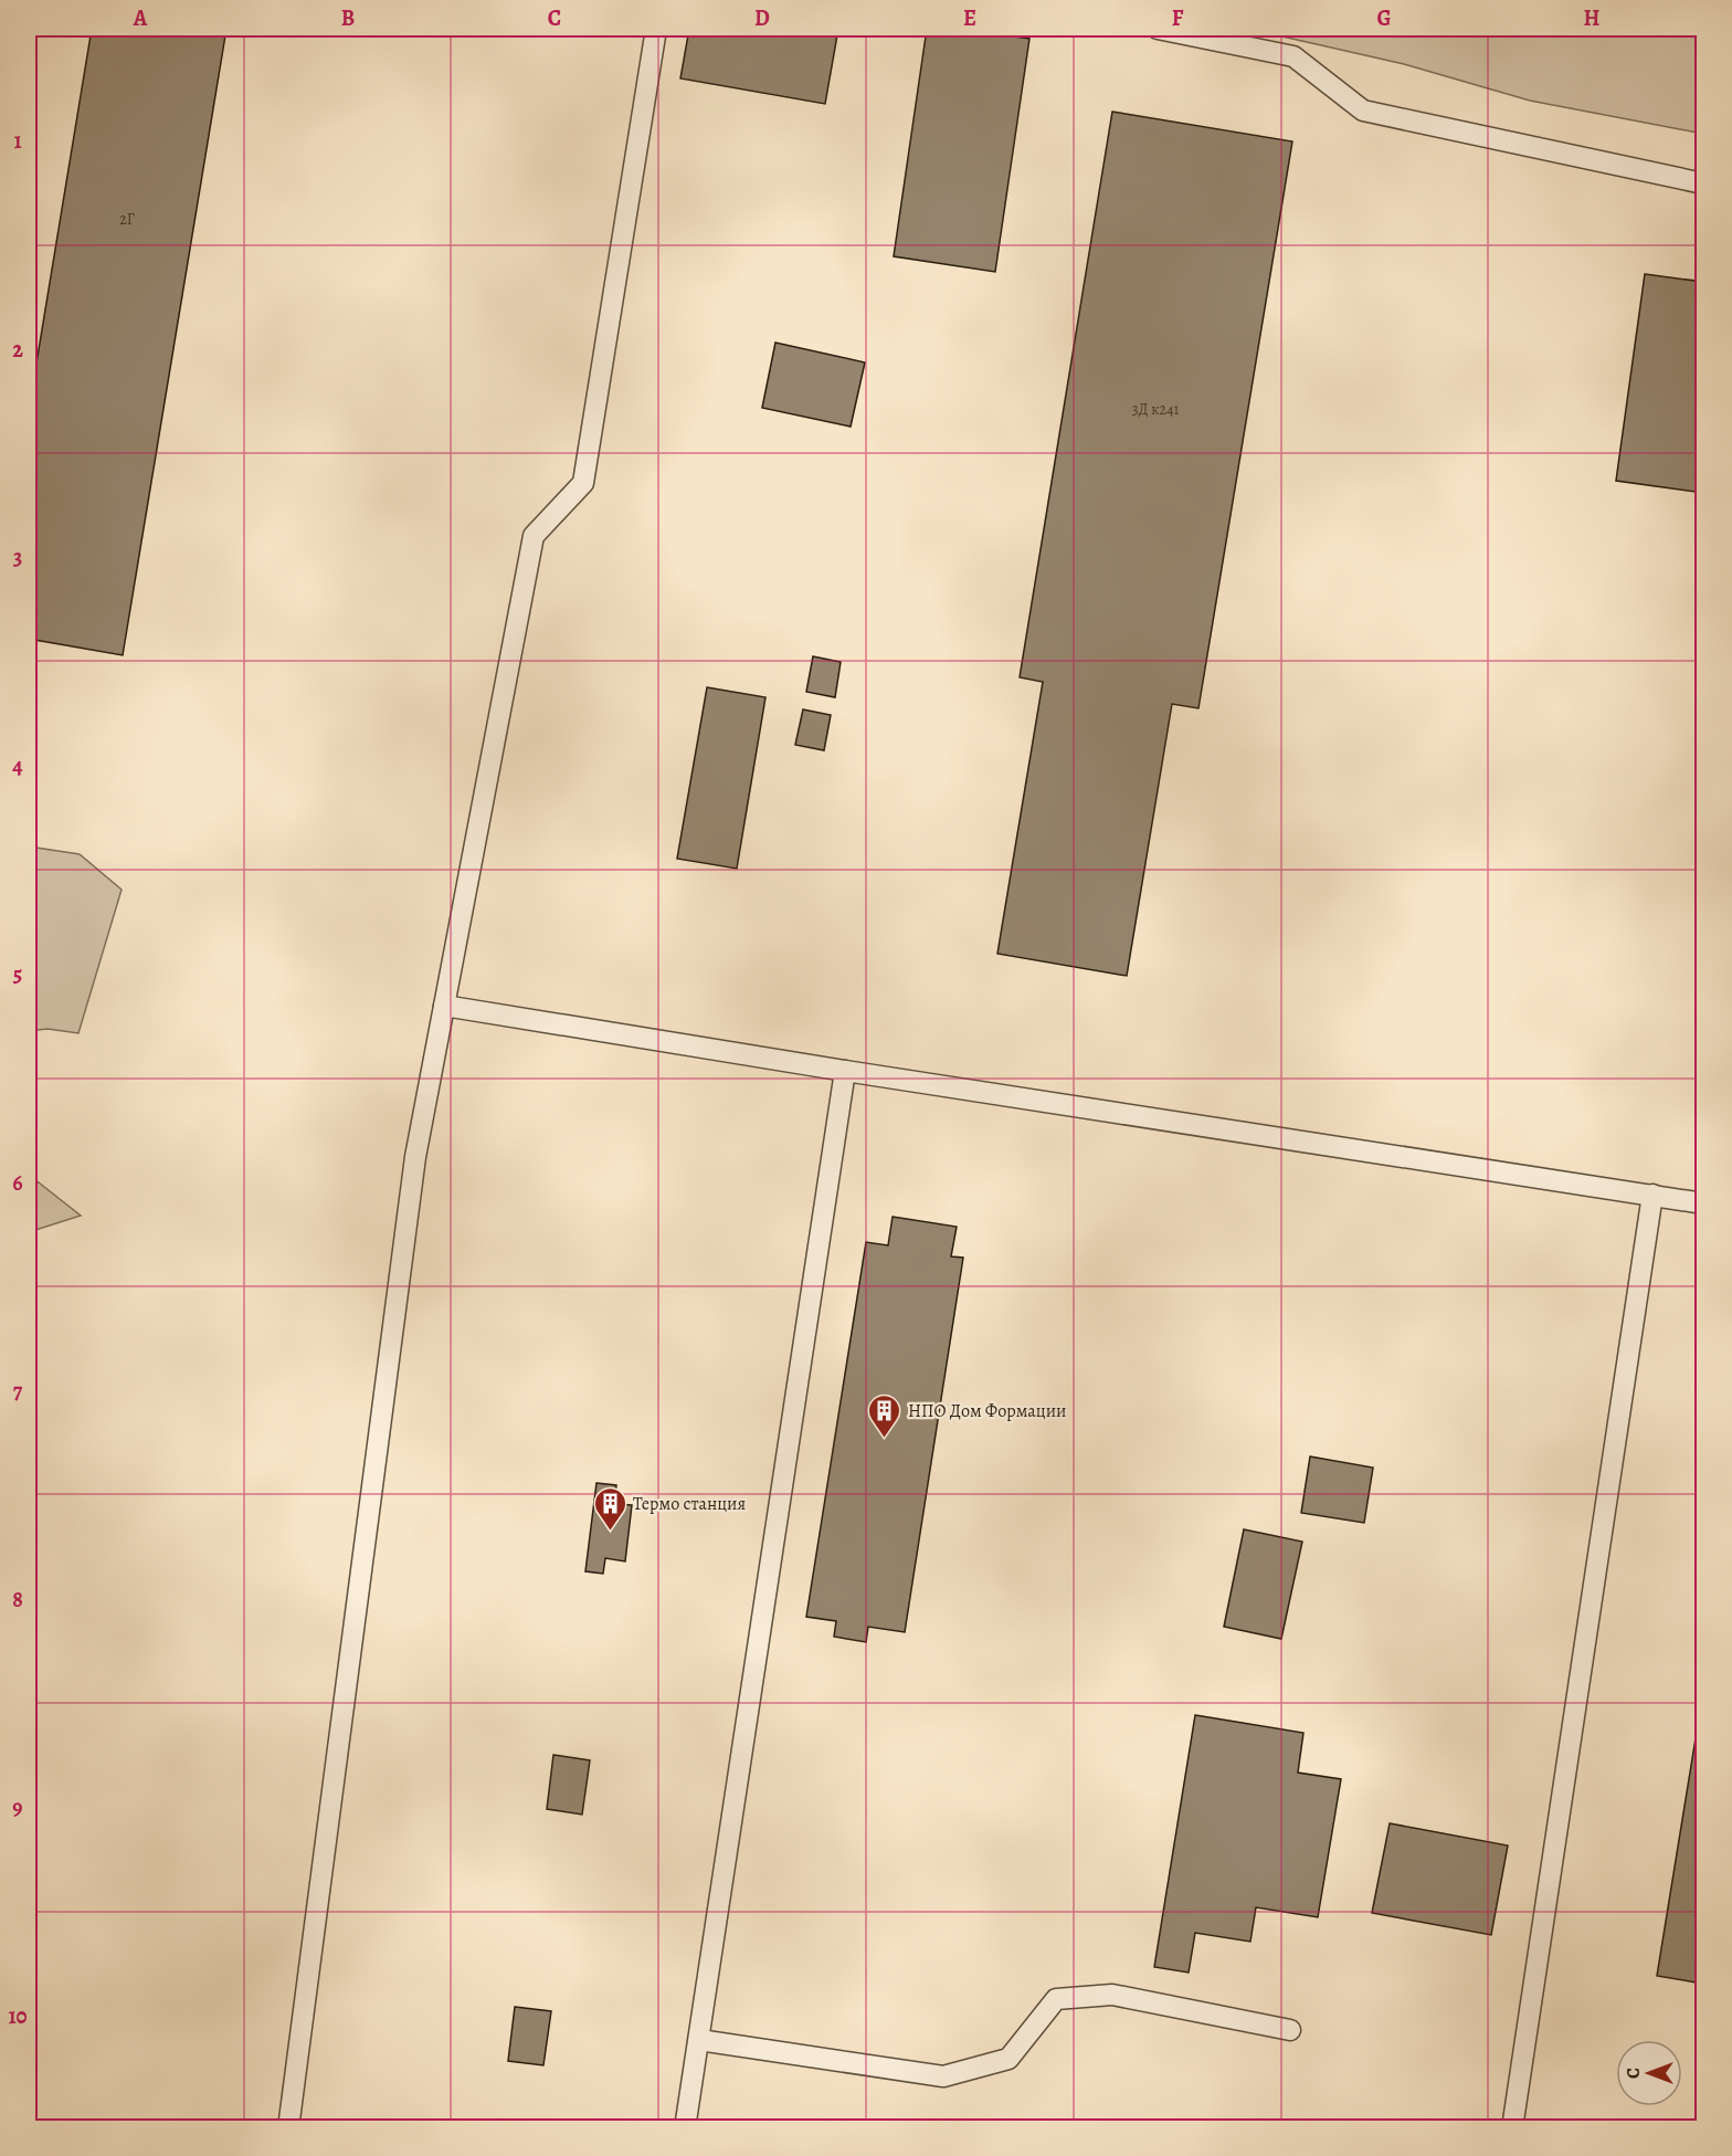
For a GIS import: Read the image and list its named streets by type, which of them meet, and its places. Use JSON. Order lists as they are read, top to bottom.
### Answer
{
  "places": {
    "building": ["НПО Дом Формации", "Термо станция"]
  },
  "house_numbers": ["2Г", "3Д к241"],
  "north": "left",
  "grid": {
    "columns": [
      "A",
      "B",
      "C",
      "D",
      "E",
      "F",
      "G",
      "H"
    ],
    "rows": [
      "1",
      "2",
      "3",
      "4",
      "5",
      "6",
      "7",
      "8",
      "9",
      "10"
    ]
  }
}
